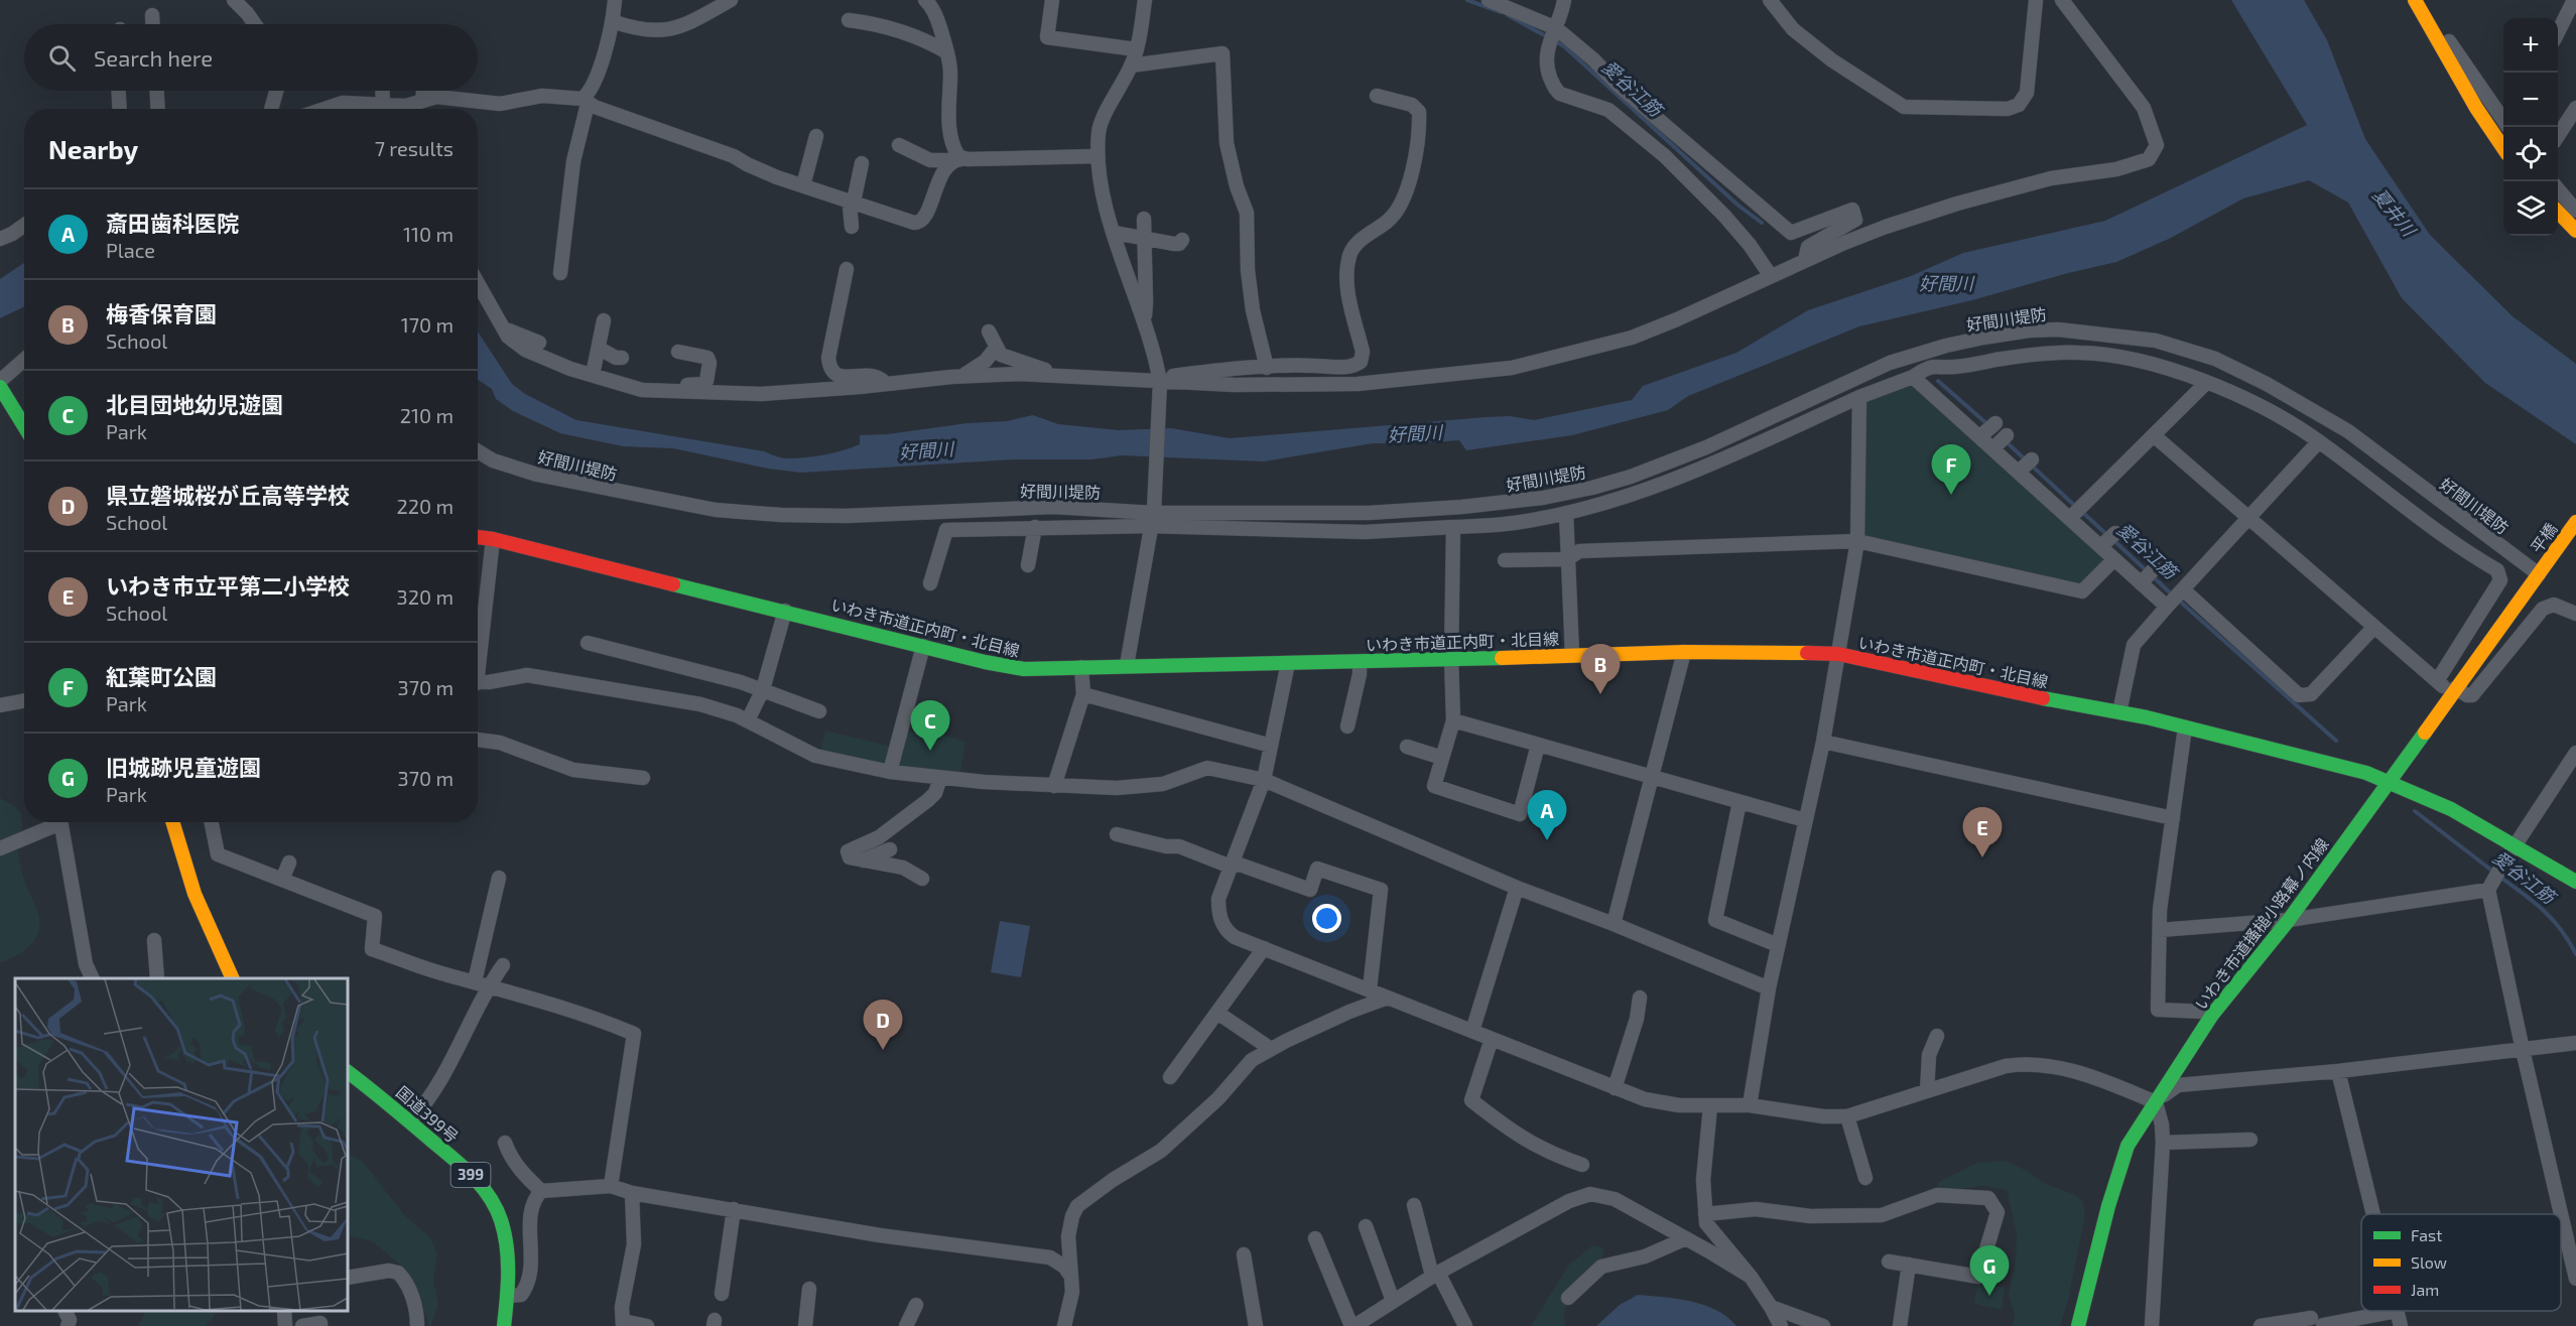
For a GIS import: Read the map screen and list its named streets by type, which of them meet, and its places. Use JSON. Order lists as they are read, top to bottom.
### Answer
{
  "streets": {
    "main road": [
      "平橋",
      "いわき市道正内町・北目線",
      "いわき市道搔槌小路幕ノ内線",
      "国道399号",
      "399"
    ],
    "street": ["好間川堤防"]
  },
  "crossings": [
    ["好間川堤防", "平橋"],
    ["好間川堤防", "いわき市道搔槌小路幕ノ内線"],
    ["平橋", "いわき市道搔槌小路幕ノ内線"],
    ["いわき市道正内町・北目線", "いわき市道搔槌小路幕ノ内線"]
  ],
  "water": ["愛谷江筋", "夏井川", "好間川"],
  "legend": ["Fast", "Slow", "Jam"],
  "page": {
    "map_buttons": ["+", "−"],
    "search": "Search here",
    "heading": ["Nearby", "7 results"],
    "list": [
      {
        "mark": "A",
        "name": "斎田歯科医院",
        "note": "Place",
        "value": "110 m"
      },
      {
        "mark": "B",
        "name": "梅香保育園",
        "note": "School",
        "value": "170 m"
      },
      {
        "mark": "C",
        "name": "北目団地幼児遊園",
        "note": "Park",
        "value": "210 m"
      },
      {
        "mark": "D",
        "name": "県立磐城桜が丘高等学校",
        "note": "School",
        "value": "220 m"
      },
      {
        "mark": "E",
        "name": "いわき市立平第二小学校",
        "note": "School",
        "value": "320 m"
      },
      {
        "mark": "F",
        "name": "紅葉町公園",
        "note": "Park",
        "value": "370 m"
      },
      {
        "mark": "G",
        "name": "旧城跡児童遊園",
        "note": "Park",
        "value": "370 m"
      }
    ],
    "pins": [
      "F",
      "B",
      "C",
      "A",
      "E",
      "D",
      "G"
    ]
  }
}
